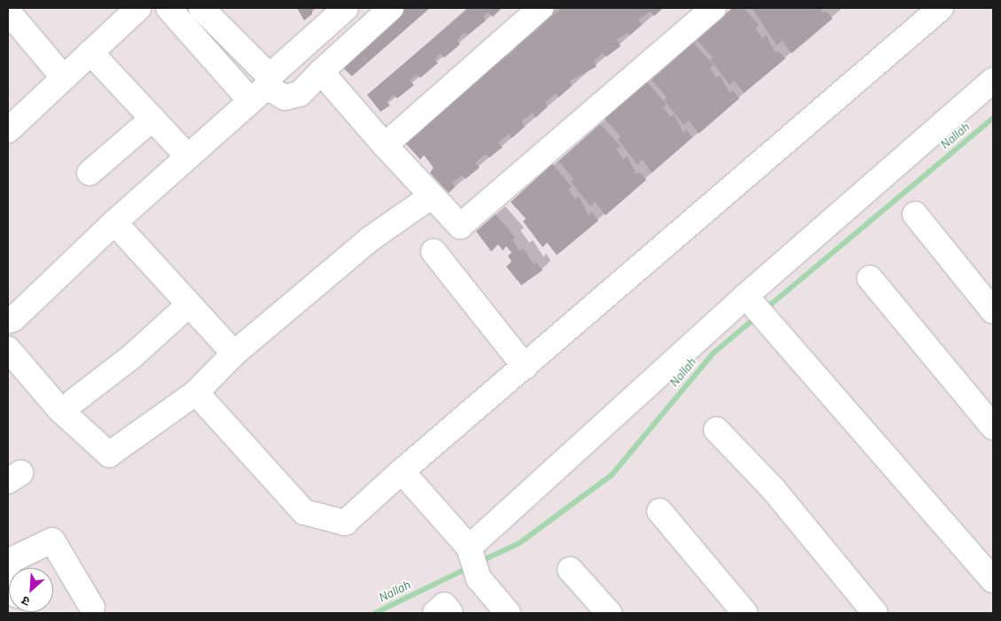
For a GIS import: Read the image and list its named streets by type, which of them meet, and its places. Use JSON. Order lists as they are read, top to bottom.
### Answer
{
  "water": ["Nallah"],
  "north": "bottom left"
}
